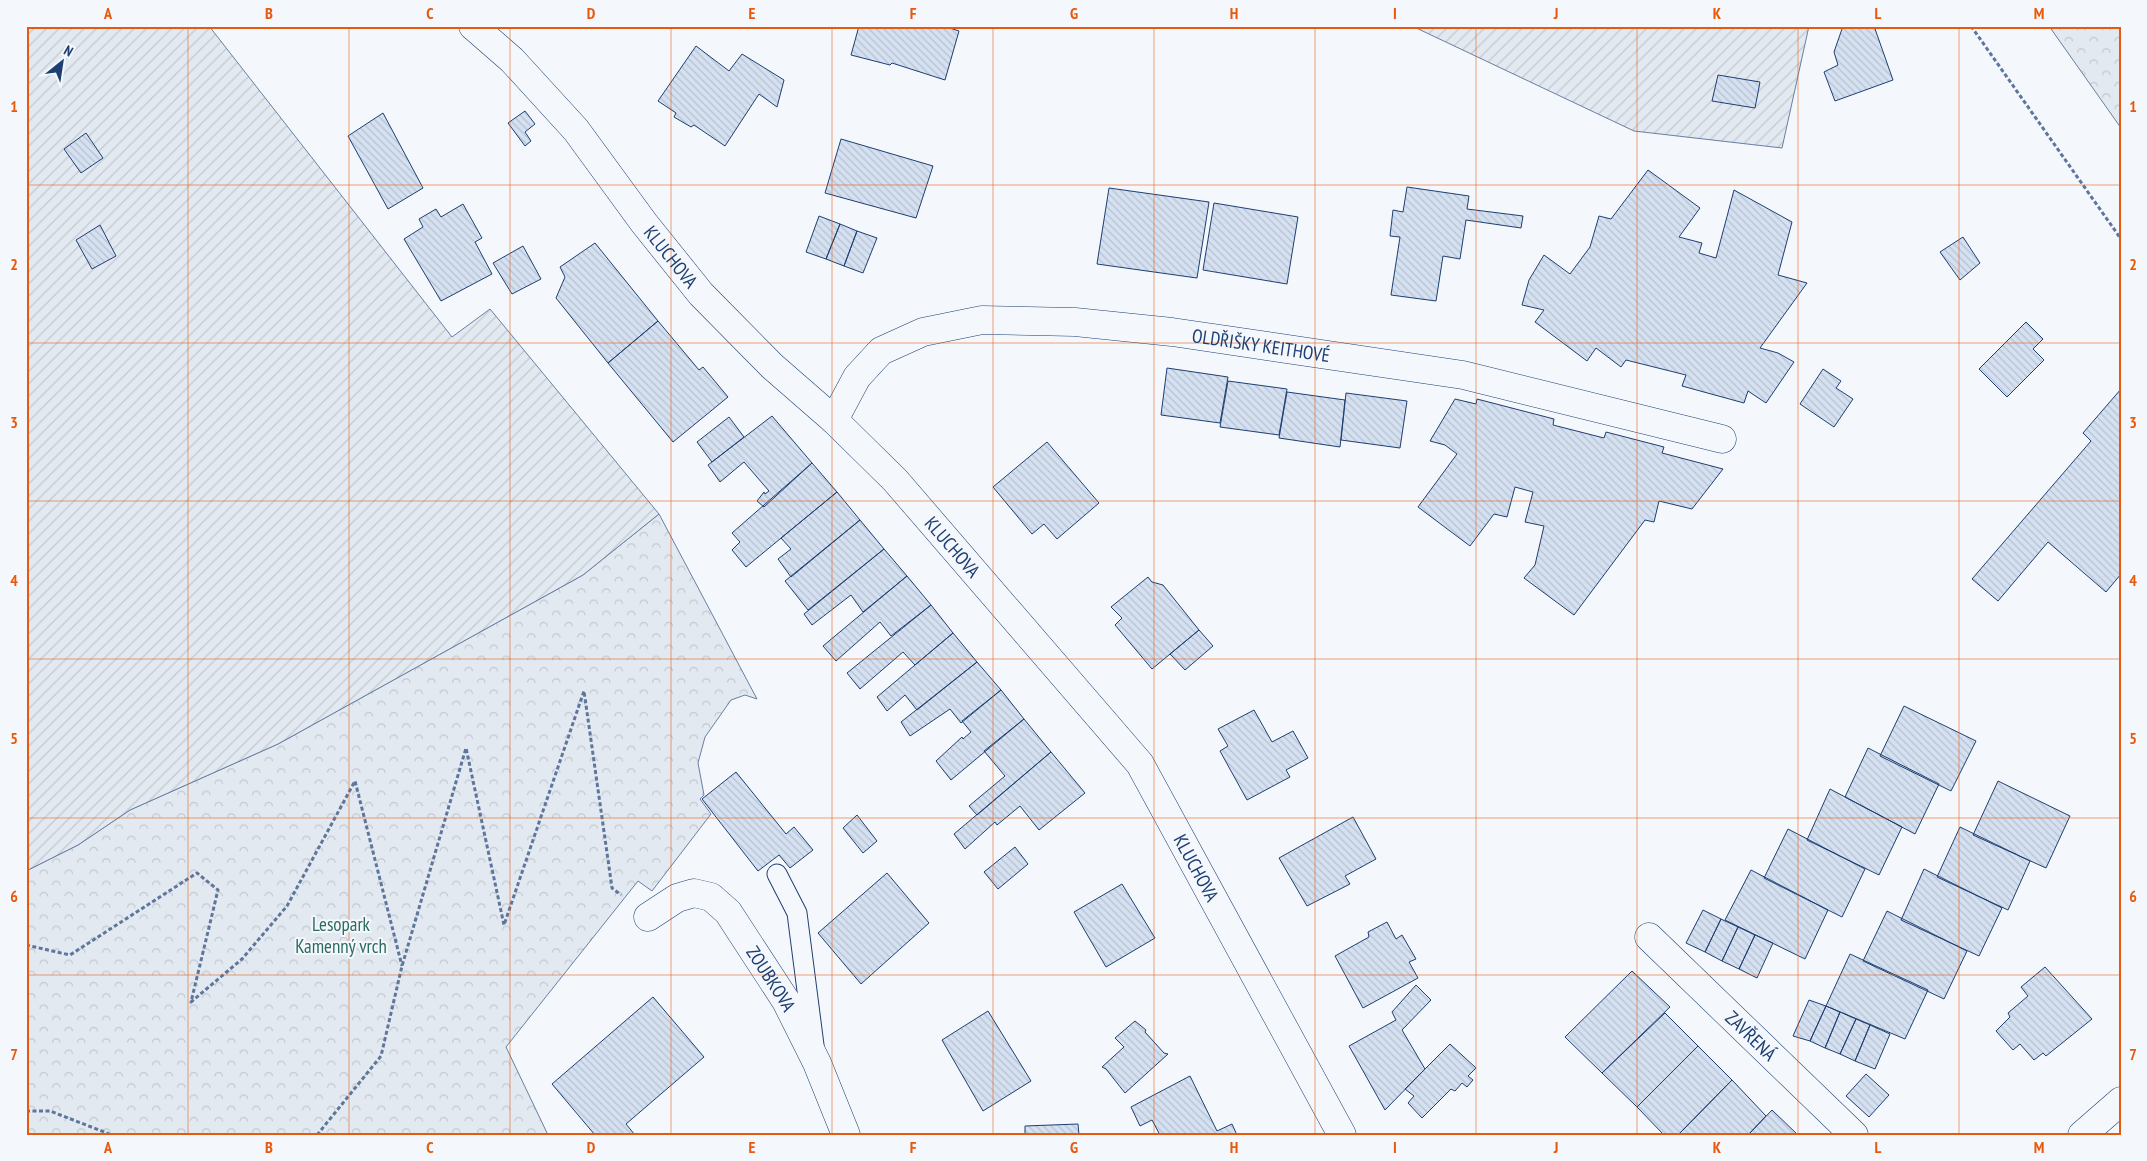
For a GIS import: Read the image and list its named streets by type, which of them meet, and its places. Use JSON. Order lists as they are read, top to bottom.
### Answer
{
  "streets": {
    "street": [
      "KLUCHOVA",
      "OLDŘIŠKY KEITHOVÉ",
      "ZOUBKOVA",
      "ZAVŘENÁ"
    ]
  },
  "crossings": [
    ["KLUCHOVA", "OLDŘIŠKY KEITHOVÉ"]
  ],
  "parks": ["Lesopark Kamenný vrch"],
  "north": "top right",
  "grid": {
    "columns": [
      "A",
      "B",
      "C",
      "D",
      "E",
      "F",
      "G",
      "H",
      "I",
      "J",
      "K",
      "L",
      "M"
    ],
    "rows": [
      "1",
      "2",
      "3",
      "4",
      "5",
      "6",
      "7"
    ]
  }
}
